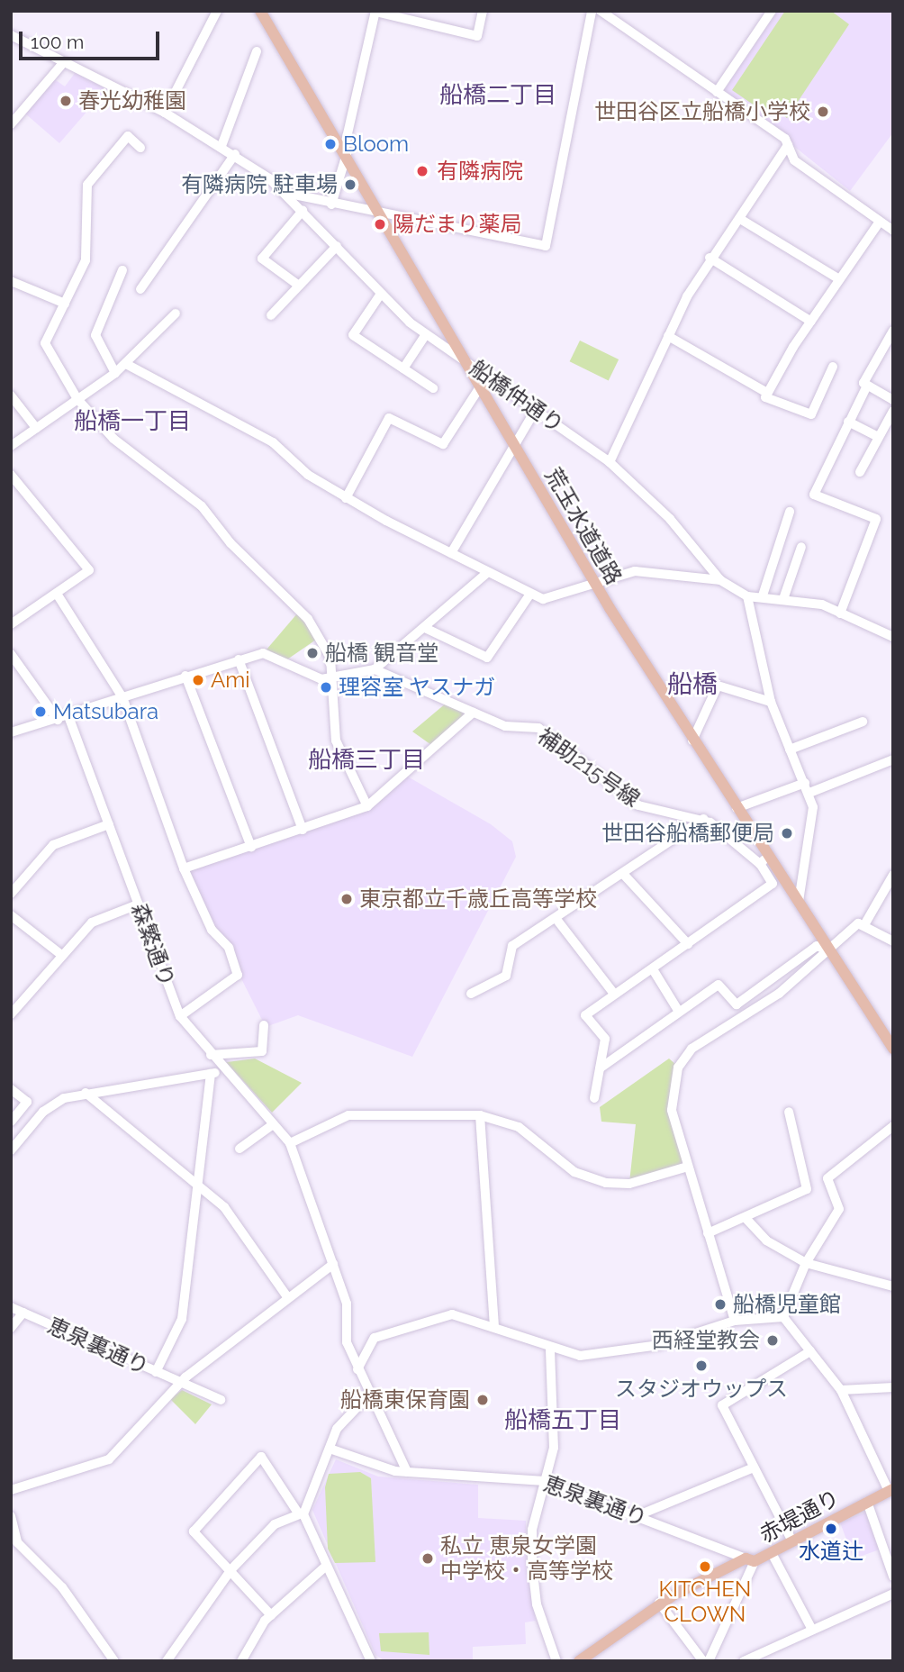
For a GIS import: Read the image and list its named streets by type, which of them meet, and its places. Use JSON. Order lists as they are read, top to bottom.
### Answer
{
  "streets": {
    "main road": ["荒玉水道道路", "赤堤通り"],
    "street": [
      "船橋仲通り",
      "補助215号線",
      "森繁通り",
      "恵泉裏通り"
    ]
  },
  "crossings": [
    ["船橋仲通り", "荒玉水道道路"],
    ["荒玉水道道路", "補助215号線"],
    ["恵泉裏通り", "赤堤通り"]
  ],
  "districts": [
    "船橋二丁目",
    "船橋一丁目",
    "船橋",
    "船橋三丁目",
    "船橋五丁目"
  ],
  "places": [
    "春光幼稚園",
    "世田谷区立船橋小学校",
    "Bloom",
    "有隣病院",
    "有隣病院 駐車場",
    "陽だまり薬局",
    "船橋 観音堂",
    "Ami",
    "理容室 ヤスナガ",
    "Matsubara",
    "世田谷船橋郵便局",
    "東京都立千歳丘高等学校",
    "船橋児童館",
    "西経堂教会",
    "スタジオウップス",
    "船橋東保育園",
    "水道辻",
    "私立 恵泉女学園 中学校・高等学校",
    "KITCHEN CLOWN"
  ],
  "scale_bar": "100 m"
}
